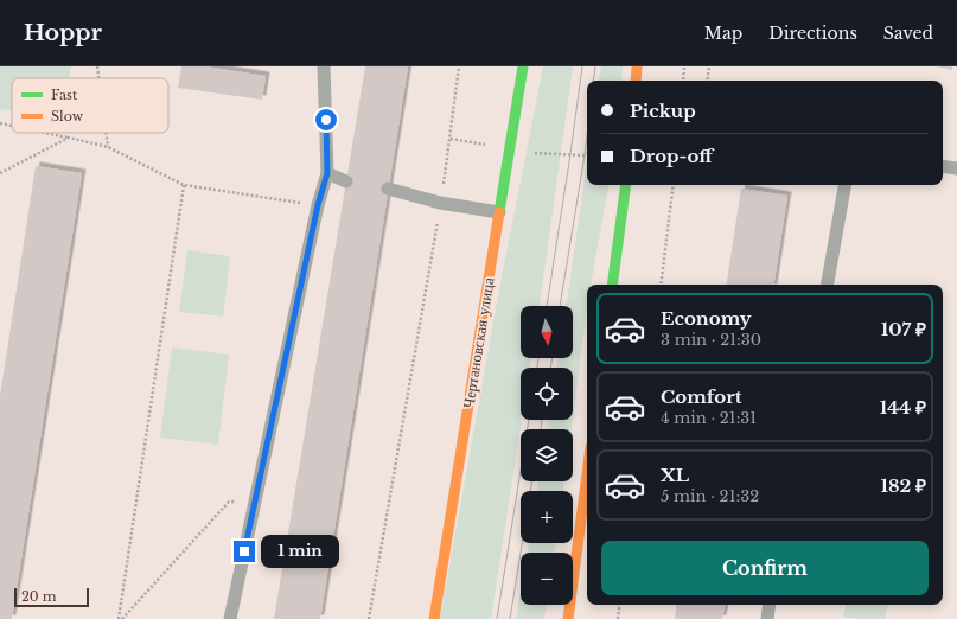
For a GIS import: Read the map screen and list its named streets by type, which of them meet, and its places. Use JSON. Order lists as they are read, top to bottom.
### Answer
{
  "streets": {
    "main road": ["Чертановская улица"]
  },
  "legend": ["Fast", "Slow"],
  "scale_bar": "20 m",
  "north": "bottom",
  "page": {
    "header": "Hoppr",
    "nav": ["Map", "Directions", "Saved"],
    "banner": ["Pickup", "Drop-off"],
    "list": [
      {
        "name": "Economy",
        "note": "3 min · 21:30",
        "value": "107 ₽"
      },
      {
        "name": "Comfort",
        "note": "4 min · 21:31",
        "value": "144 ₽"
      },
      {
        "name": "XL",
        "note": "5 min · 21:32",
        "value": "182 ₽"
      }
    ],
    "map_buttons": ["+", "−"],
    "buttons": "Confirm",
    "bubble": "1 min",
    "scale": "20 m"
  }
}
